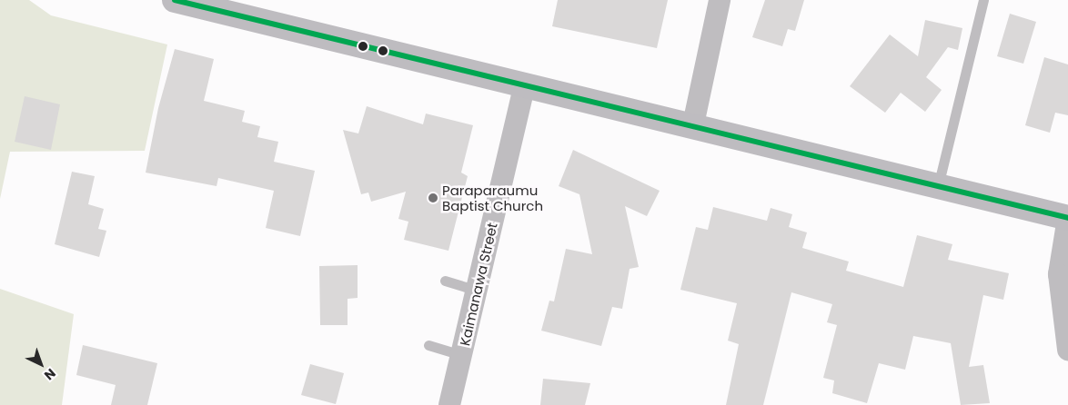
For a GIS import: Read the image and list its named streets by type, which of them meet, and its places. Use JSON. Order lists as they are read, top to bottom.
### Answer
{
  "streets": {
    "street": ["Kaimanawa Street"]
  },
  "places": ["Paraparaumu Baptist Church"],
  "north": "bottom right"
}
